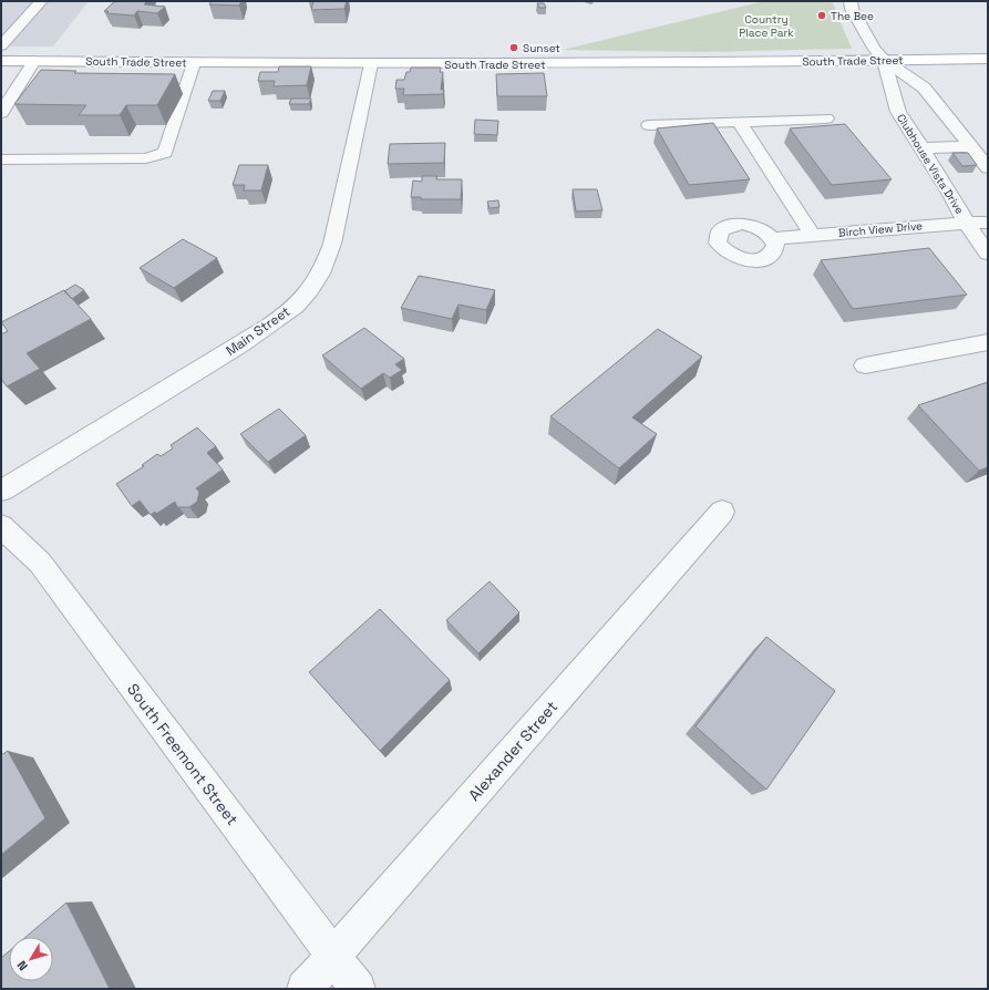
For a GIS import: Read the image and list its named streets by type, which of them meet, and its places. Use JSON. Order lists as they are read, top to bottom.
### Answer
{
  "streets": {
    "main road": ["South Trade Street"],
    "street": [
      "Clubhouse Vista Drive",
      "Birch View Drive",
      "Main Street",
      "Alexander Street",
      "South Freemont Street"
    ]
  },
  "crossings": [
    ["South Trade Street", "Clubhouse Vista Drive"],
    ["South Trade Street", "Main Street"],
    ["Clubhouse Vista Drive", "Birch View Drive"],
    ["Alexander Street", "South Freemont Street"]
  ],
  "parks": ["Country Place Park"],
  "places": ["The Bee", "Sunset"],
  "north": "bottom left"
}
